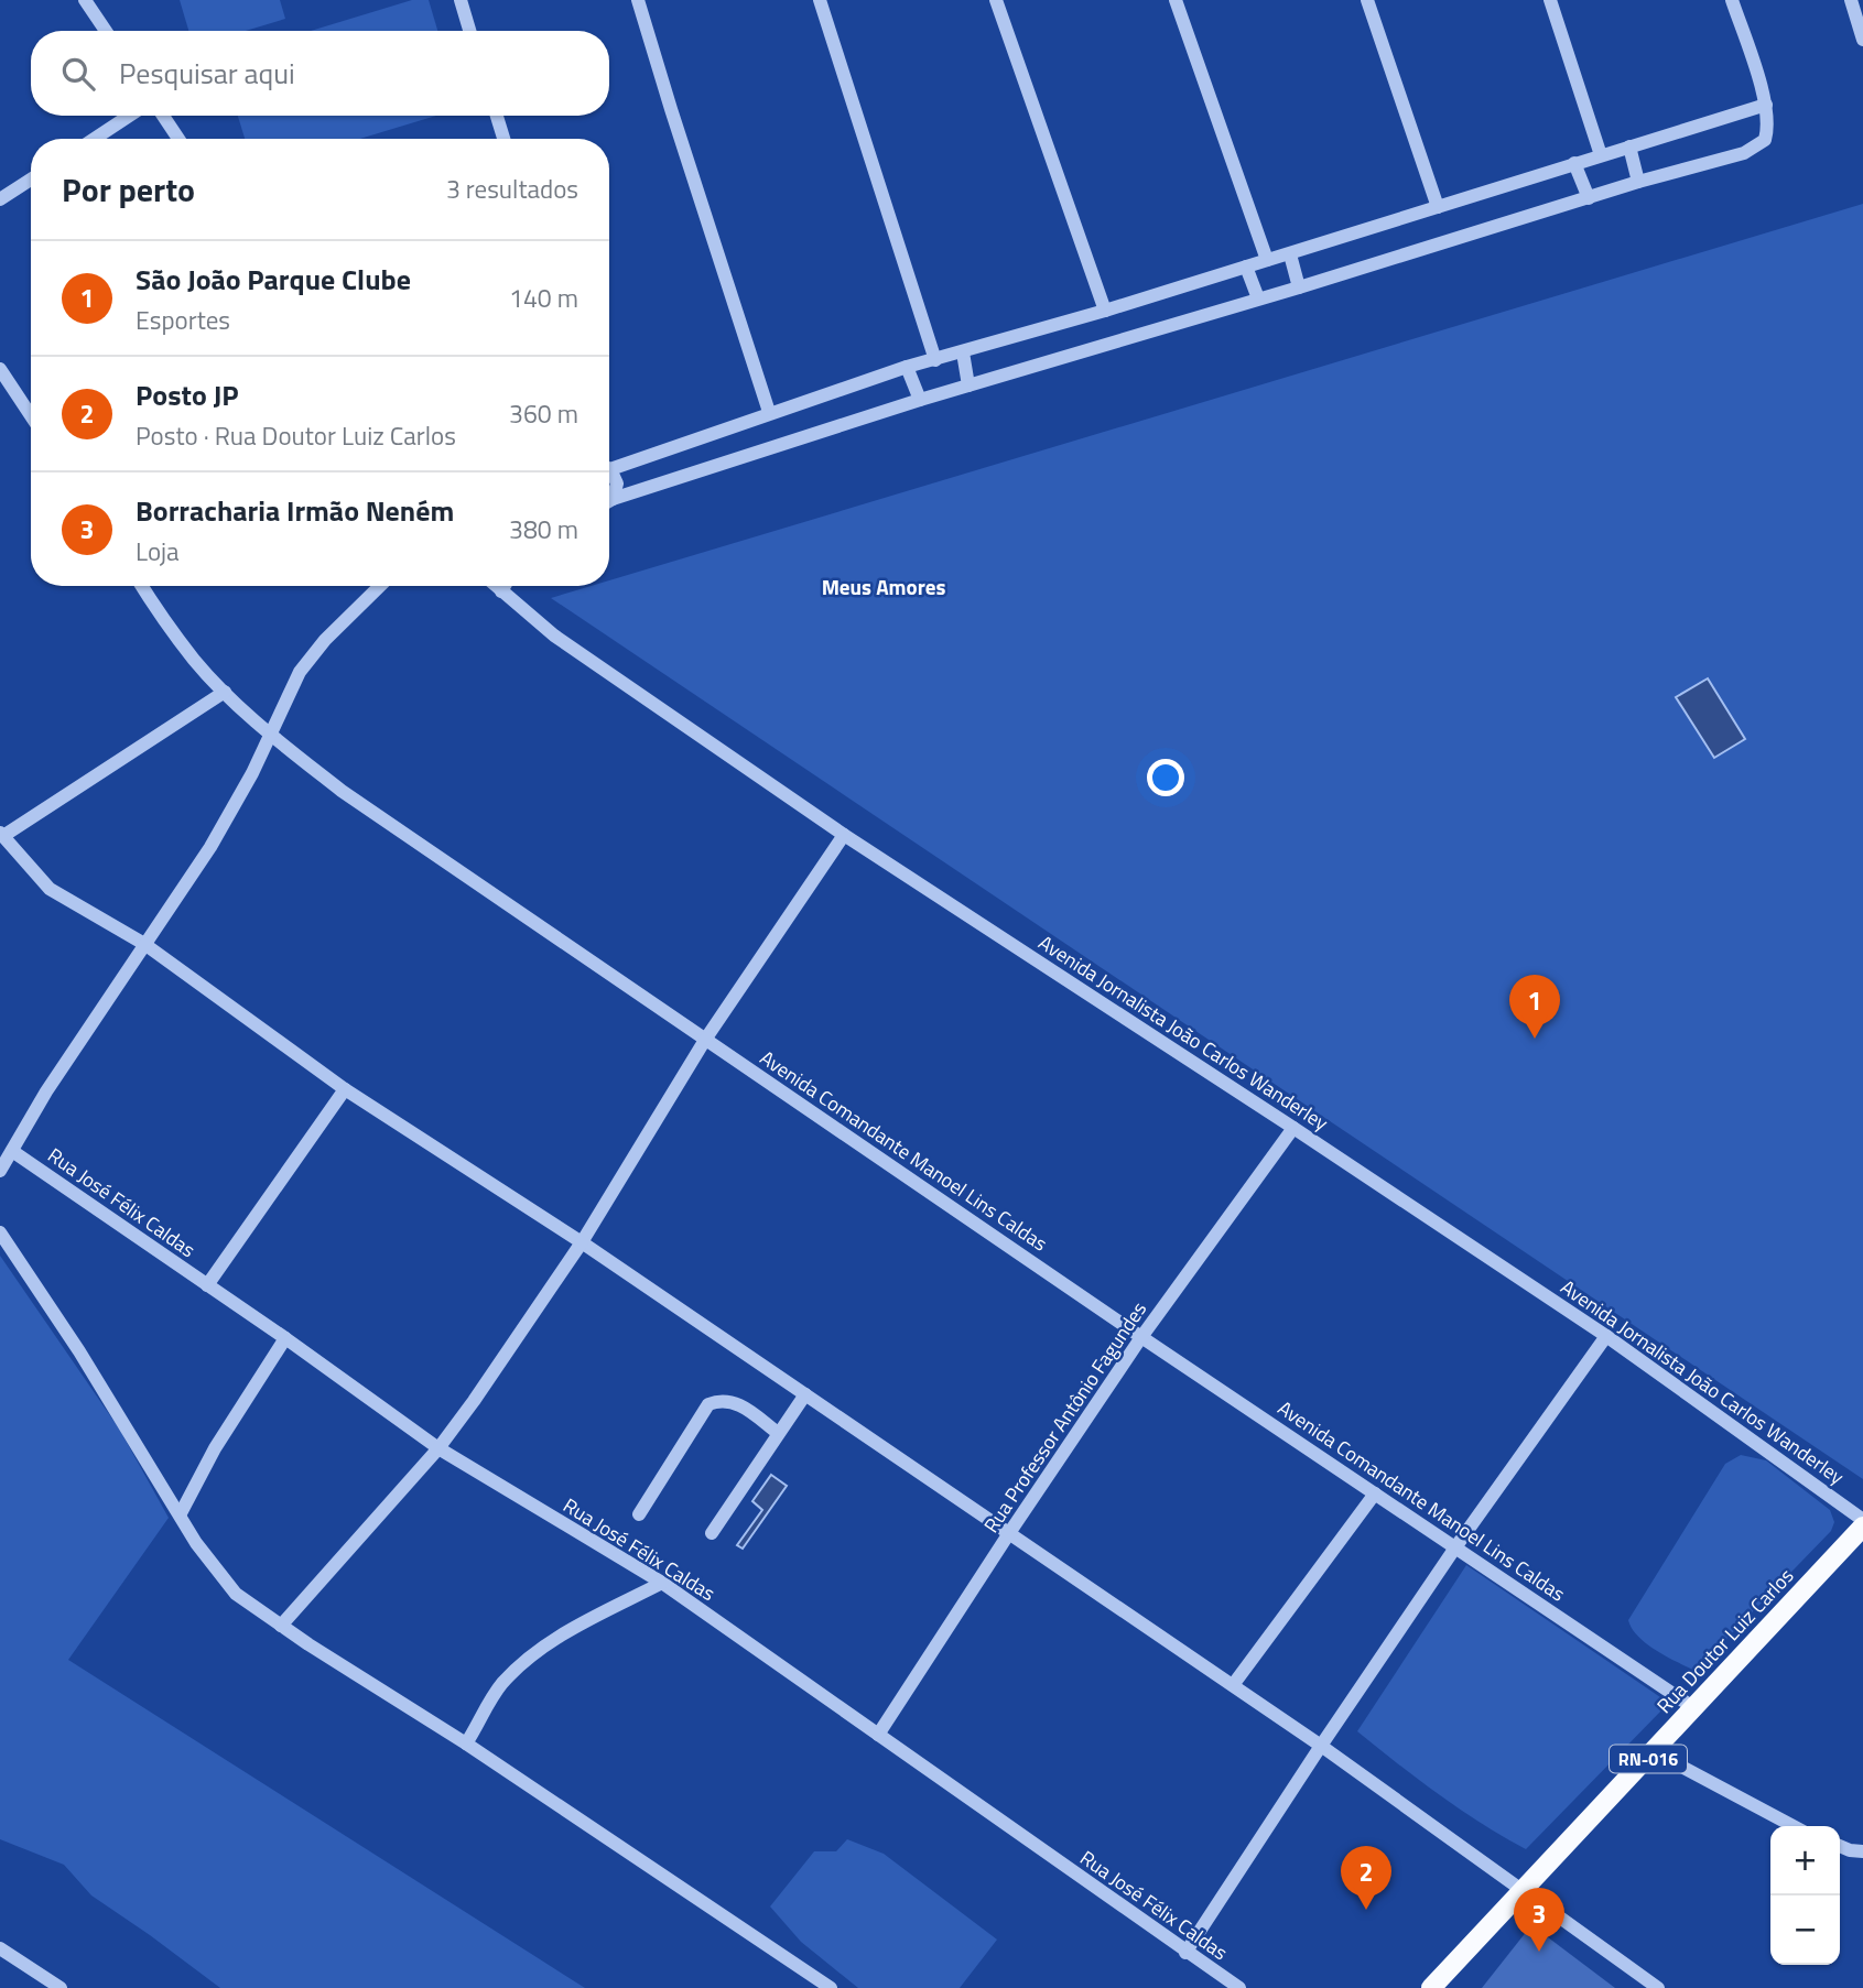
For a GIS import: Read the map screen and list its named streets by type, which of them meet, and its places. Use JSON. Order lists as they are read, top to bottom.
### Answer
{
  "streets": {
    "main road": ["Rua Doutor Luiz Carlos", "RN-016"],
    "street": [
      "Avenida Jornalista João Carlos Wanderley",
      "Avenida Comandante Manoel Lins Caldas",
      "Rua José Félix Caldas",
      "Rua Professor Antônio Fagundes"
    ]
  },
  "crossings": [
    ["Avenida Jornalista João Carlos Wanderley", "Rua Professor Antônio Fagundes"],
    ["Avenida Comandante Manoel Lins Caldas", "Rua Professor Antônio Fagundes"],
    ["Avenida Comandante Manoel Lins Caldas", "Rua Doutor Luiz Carlos"],
    ["Rua José Félix Caldas", "Rua Professor Antônio Fagundes"]
  ],
  "districts": ["Meus Amores"],
  "page": {
    "search": "Pesquisar aqui",
    "heading": ["Por perto", "3 resultados"],
    "list": [
      {
        "mark": "1",
        "name": "São João Parque Clube",
        "note": "Esportes",
        "value": "140 m"
      },
      {
        "mark": "2",
        "name": "Posto JP",
        "note": "Posto · Rua Doutor Luiz Carlos",
        "value": "360 m"
      },
      {
        "mark": "3",
        "name": "Borracharia Irmão Neném",
        "note": "Loja",
        "value": "380 m"
      }
    ],
    "pins": ["1", "2", "3"],
    "map_buttons": ["+", "−"]
  }
}
